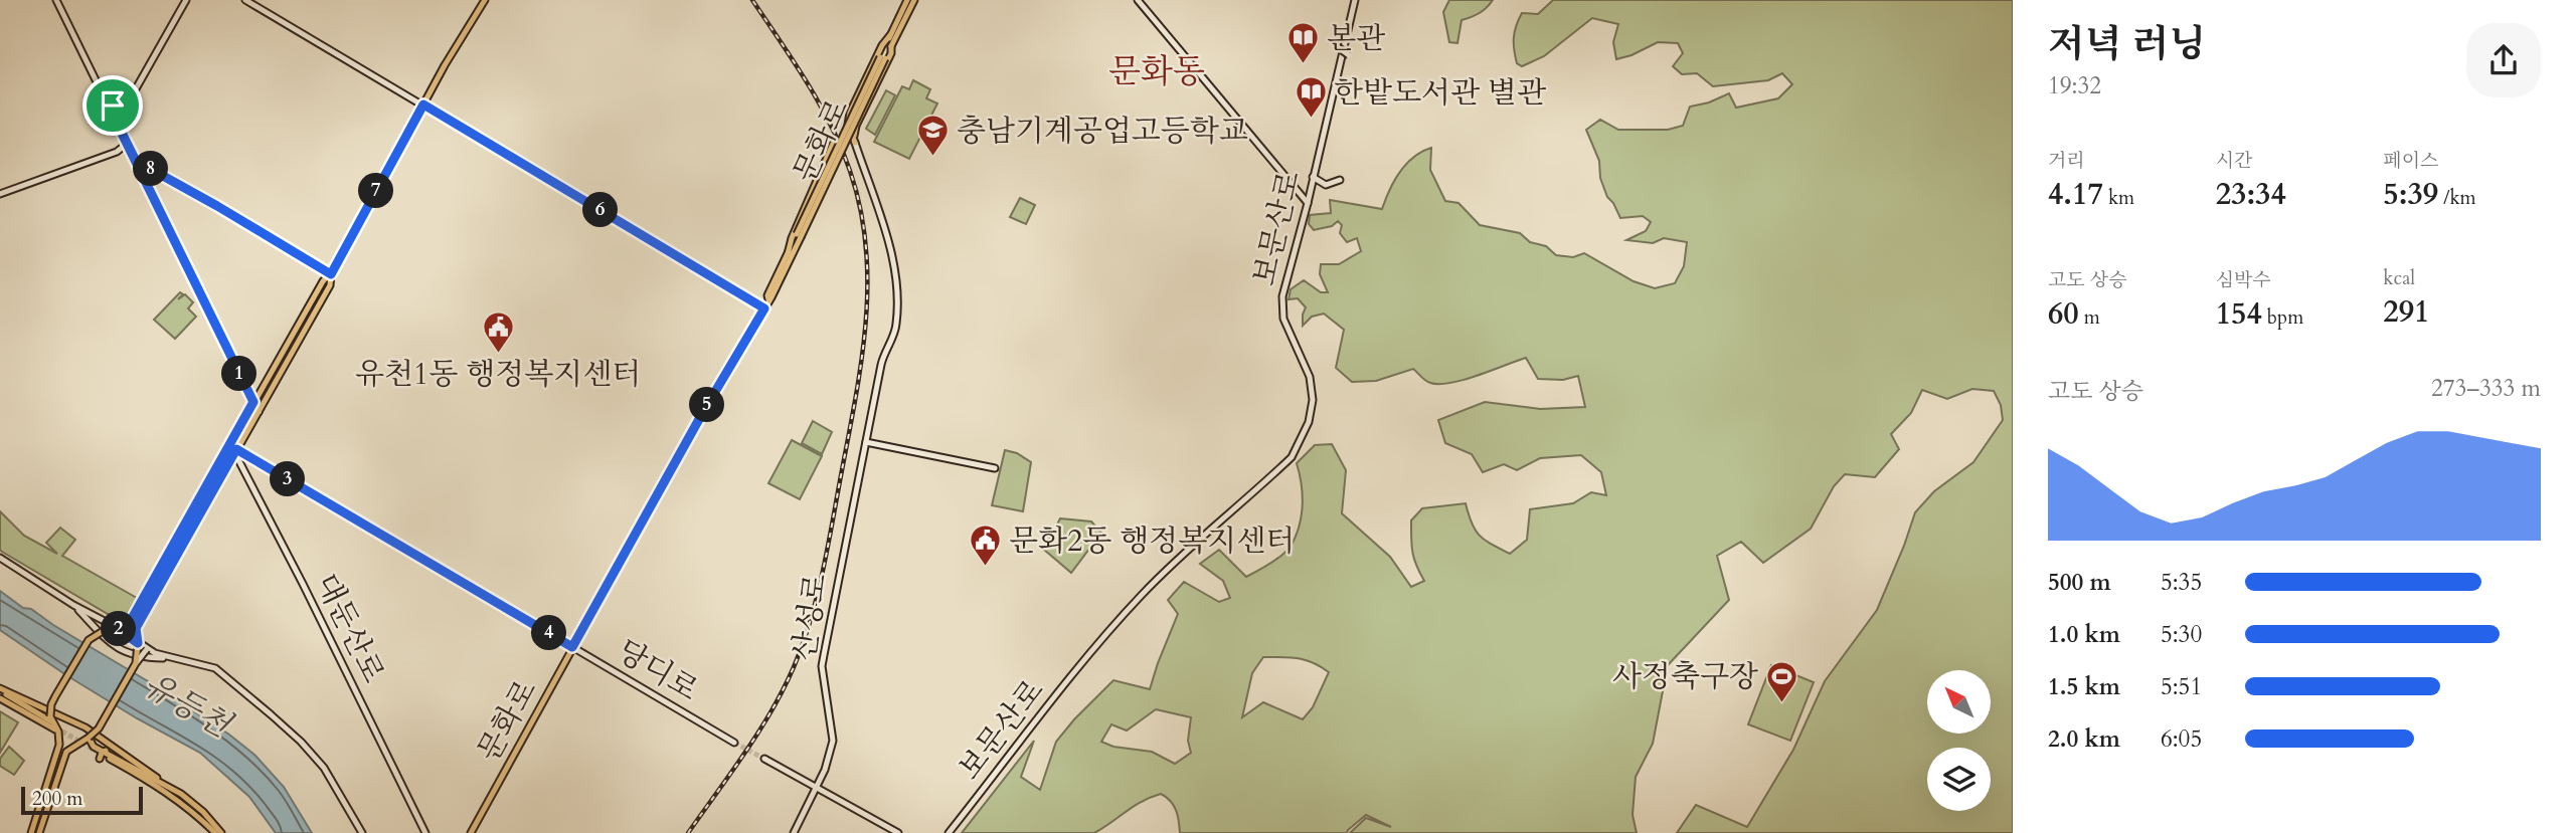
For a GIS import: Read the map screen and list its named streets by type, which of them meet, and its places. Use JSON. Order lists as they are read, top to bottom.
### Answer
{
  "streets": {
    "main road": [
      "문화로",
      "보문산로",
      "산성로",
      "대둔산로",
      "당디로"
    ]
  },
  "crossings": [
    ["문화로", "당디로"],
    ["대둔산로", "당디로"]
  ],
  "districts": ["문화동"],
  "water": ["유등천"],
  "places": {
    "library": ["본관", "한밭도서관 별관"],
    "school or university": ["충남기계공업고등학교"],
    "public building": ["유천1동 행정복지센터", "문화2동 행정복지센터"],
    "sports": ["사정축구장"]
  },
  "scale_bar": "200 m",
  "north": "top left",
  "page": {
    "heading": ["저녁 러닝", "19:32"],
    "stats": [
      ["거리", "4.17 km"],
      ["시간", "23:34"],
      ["페이스", "5:39 /km"],
      ["고도 상승", "60 m"],
      ["심박수", "154 bpm"],
      ["kcal", "291"]
    ],
    "pins": [
      "8",
      "7",
      "6",
      "1",
      "5",
      "3",
      "2",
      "4"
    ],
    "chart": ["고도 상승", "273–333 m"],
    "list": [
      {
        "name": "500 m",
        "note": "5:35"
      },
      {
        "name": "1.0 km",
        "note": "5:30"
      },
      {
        "name": "1.5 km",
        "note": "5:51"
      },
      {
        "name": "2.0 km",
        "note": "6:05"
      }
    ],
    "scale": "200 m"
  }
}
